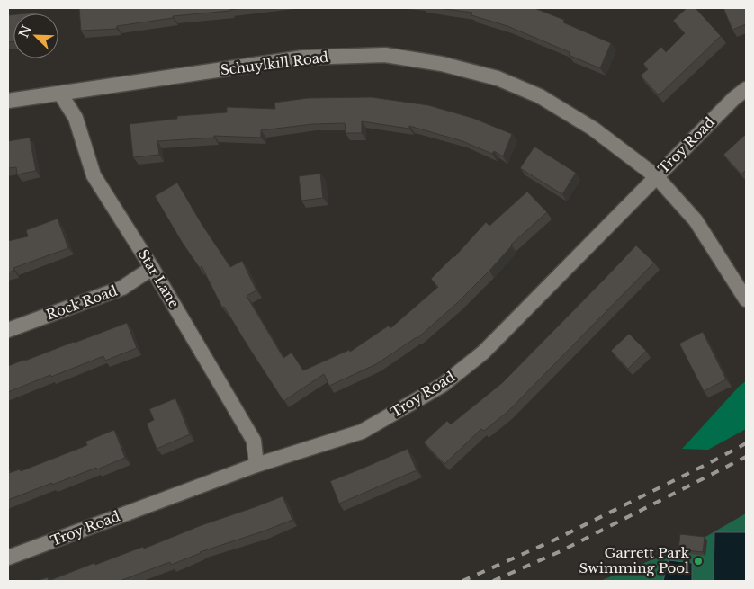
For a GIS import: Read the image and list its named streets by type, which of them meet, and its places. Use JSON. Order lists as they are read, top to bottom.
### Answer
{
  "streets": {
    "street": [
      "Schuylkill Road",
      "Troy Road",
      "Star Lane",
      "Rock Road"
    ]
  },
  "crossings": [
    ["Schuylkill Road", "Troy Road"],
    ["Schuylkill Road", "Star Lane"],
    ["Troy Road", "Star Lane"],
    ["Star Lane", "Rock Road"]
  ],
  "places": ["Garrett Park Swimming Pool"],
  "north": "top left"
}
